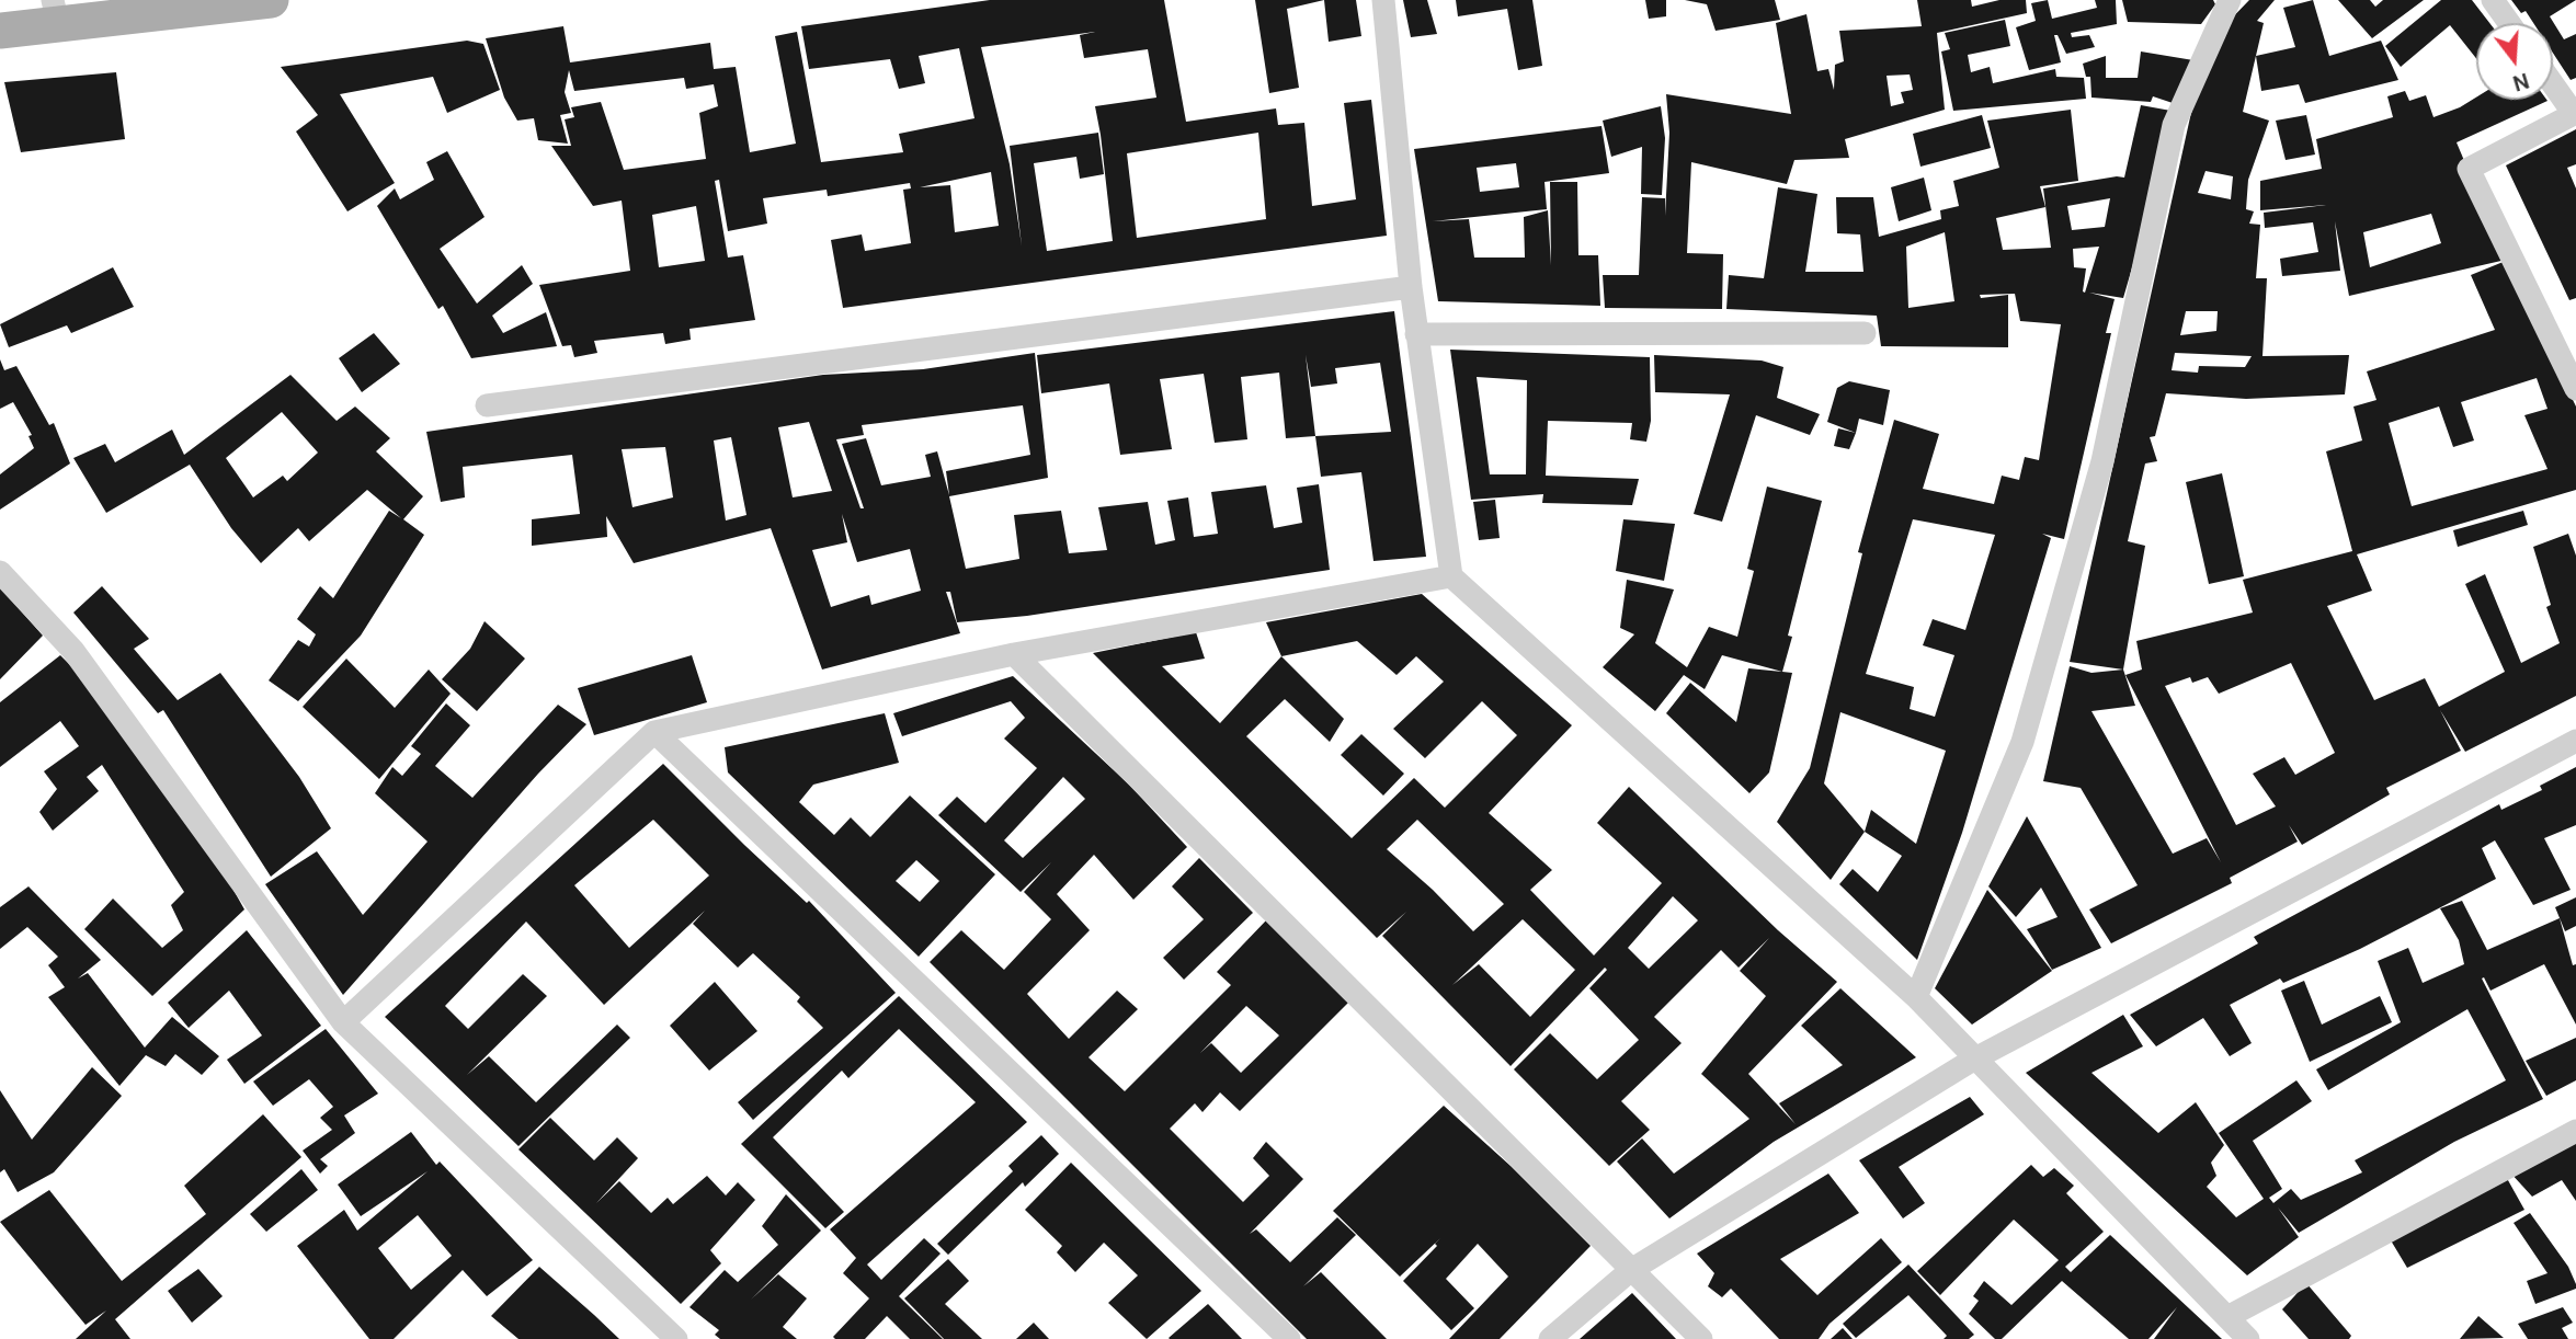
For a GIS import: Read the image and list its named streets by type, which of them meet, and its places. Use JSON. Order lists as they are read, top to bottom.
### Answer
{
  "north": "bottom"
}
